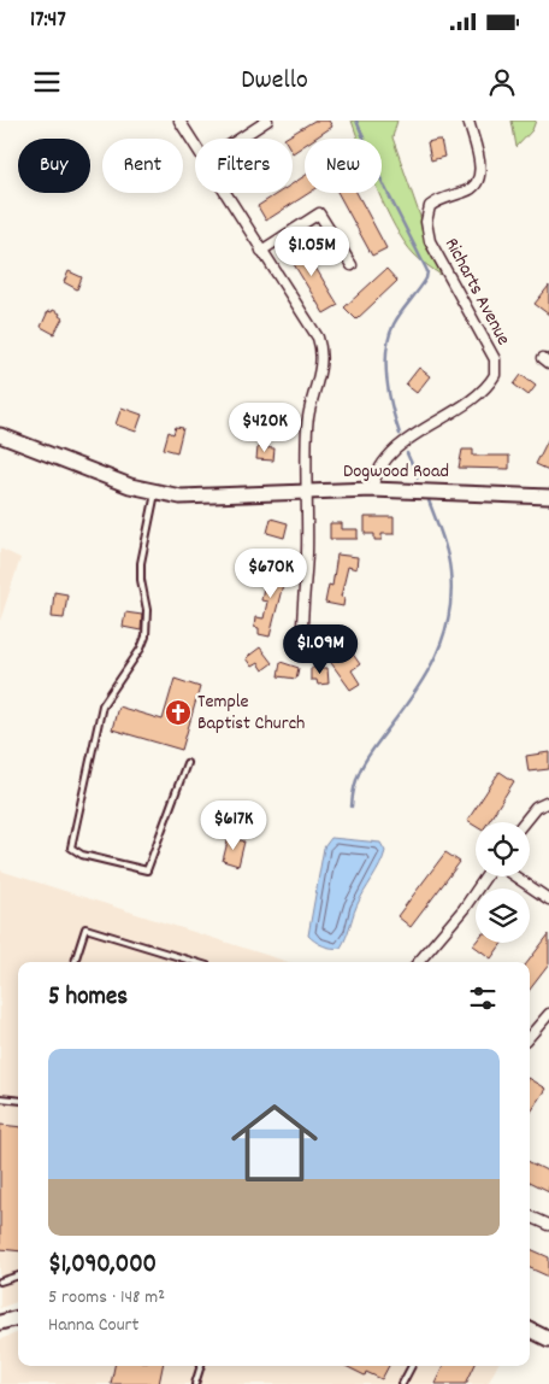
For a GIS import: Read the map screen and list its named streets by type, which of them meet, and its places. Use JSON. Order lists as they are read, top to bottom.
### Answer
{
  "streets": {
    "main road": ["Dogwood Road"],
    "street": ["Richarts Avenue"]
  },
  "crossings": [
    ["Richarts Avenue", "Dogwood Road"]
  ],
  "places": {
    "church": ["Temple Baptist Church"]
  },
  "page": {
    "status": "17:47",
    "header": "Dwello",
    "chip": [
      "Buy",
      "Rent",
      "Filters",
      "New"
    ],
    "price": [
      "$1.05M",
      "$420K",
      "$670K",
      "$1.09M",
      "$617K"
    ],
    "heading": "5 homes",
    "list": [
      {
        "name": "$1,090,000",
        "note": "5 rooms · 148 m² · Hanna Court"
      }
    ]
  }
}
